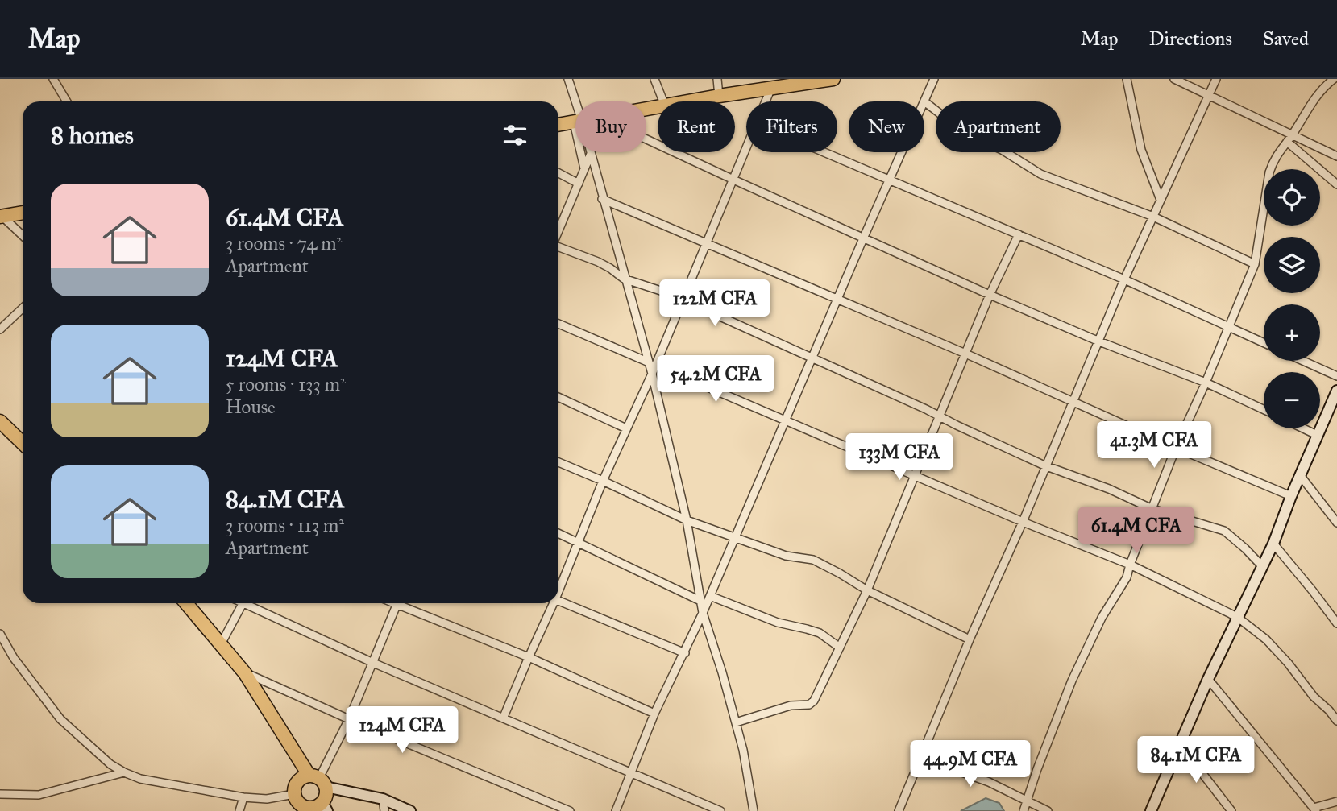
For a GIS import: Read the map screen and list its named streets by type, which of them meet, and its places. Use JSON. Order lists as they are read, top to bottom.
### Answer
{
  "page": {
    "header": "Map",
    "nav": ["Map", "Directions", "Saved"],
    "chip": [
      "Buy",
      "Rent",
      "Filters",
      "New",
      "Apartment"
    ],
    "heading": "8 homes",
    "map_buttons": ["+", "−"],
    "list": [
      {
        "name": "61.4M CFA",
        "note": "3 rooms · 74 m² · Apartment"
      },
      {
        "name": "124M CFA",
        "note": "5 rooms · 133 m² · House"
      },
      {
        "name": "84.1M CFA",
        "note": "3 rooms · 113 m² · Apartment"
      }
    ],
    "price": [
      "122M CFA",
      "54.2M CFA",
      "41.3M CFA",
      "133M CFA",
      "61.4M CFA",
      "124M CFA",
      "84.1M CFA",
      "44.9M CFA"
    ]
  }
}
